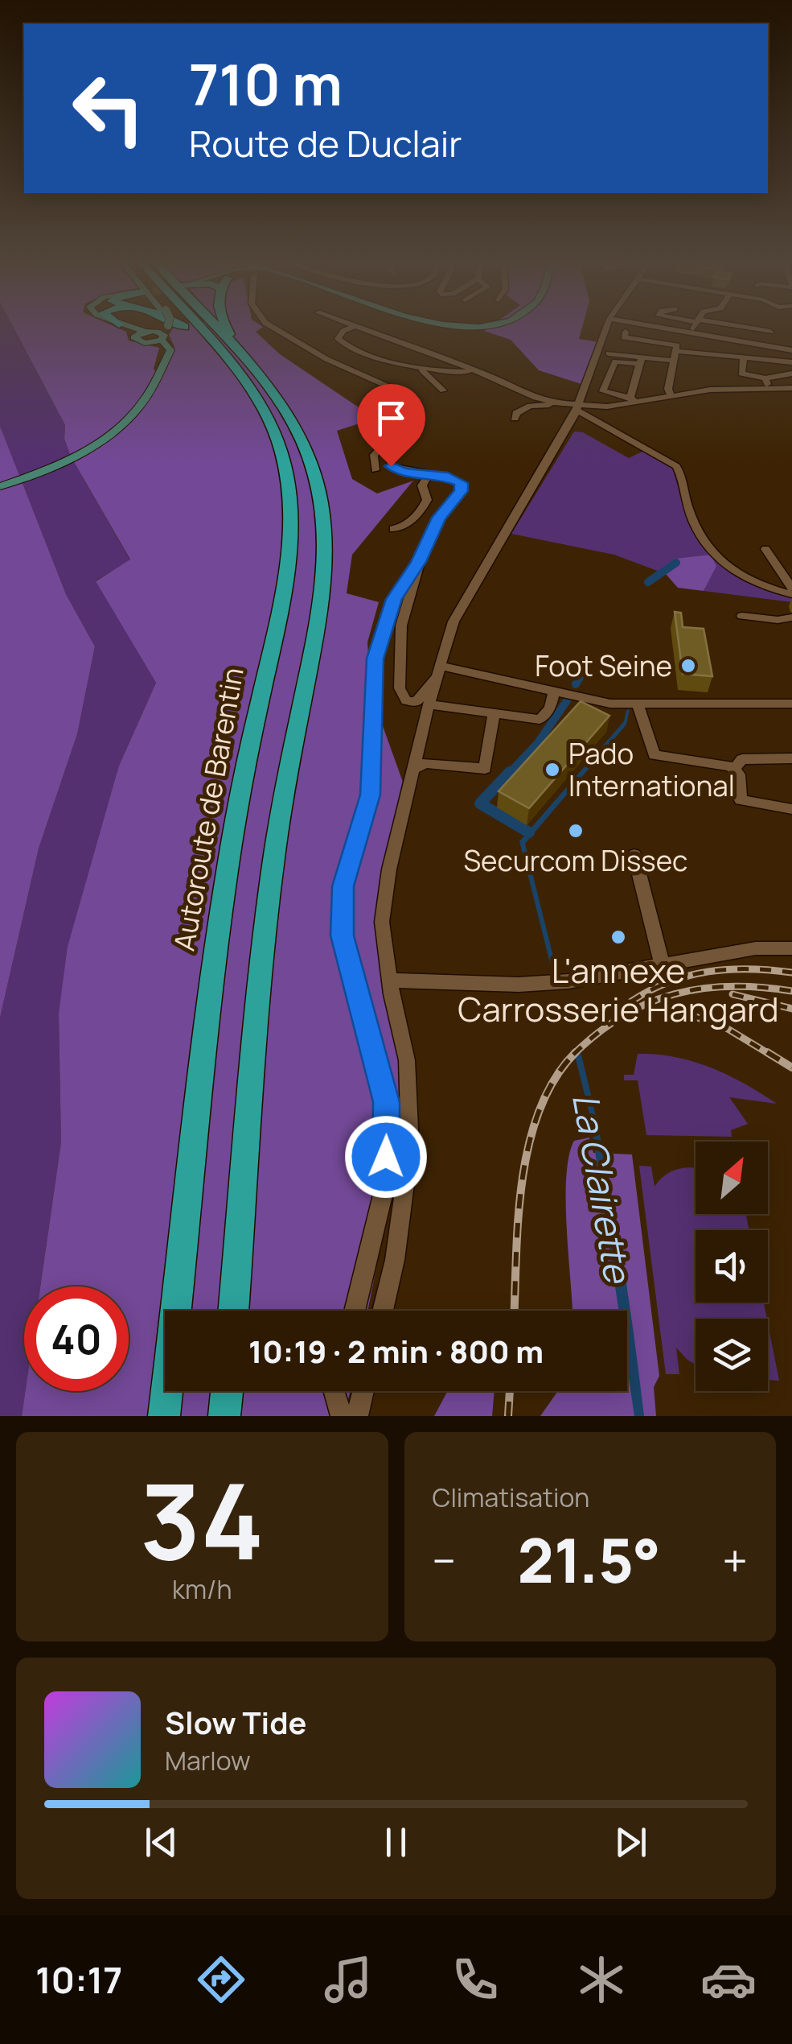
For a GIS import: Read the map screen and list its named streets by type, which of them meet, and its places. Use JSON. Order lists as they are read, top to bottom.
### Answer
{
  "streets": {
    "highway": ["Autoroute de Barentin"]
  },
  "water": ["La Clairette"],
  "places": [
    "Foot Seine",
    "Pado International",
    "Securcom Dissec",
    "L'annexe Carrosserie Hangard"
  ],
  "north": "top right",
  "page": {
    "turn": ["710 m", "Route de Duclair"],
    "limit": "40",
    "trip": "10:19 · 2 min · 800 m",
    "tile": [
      ["34", "km/h"],
      "Climatisation"
    ],
    "heat": ["−", "21.5°", "+"],
    "song": ["Slow Tide", "Marlow"],
    "tabs": "10:17"
  }
}
